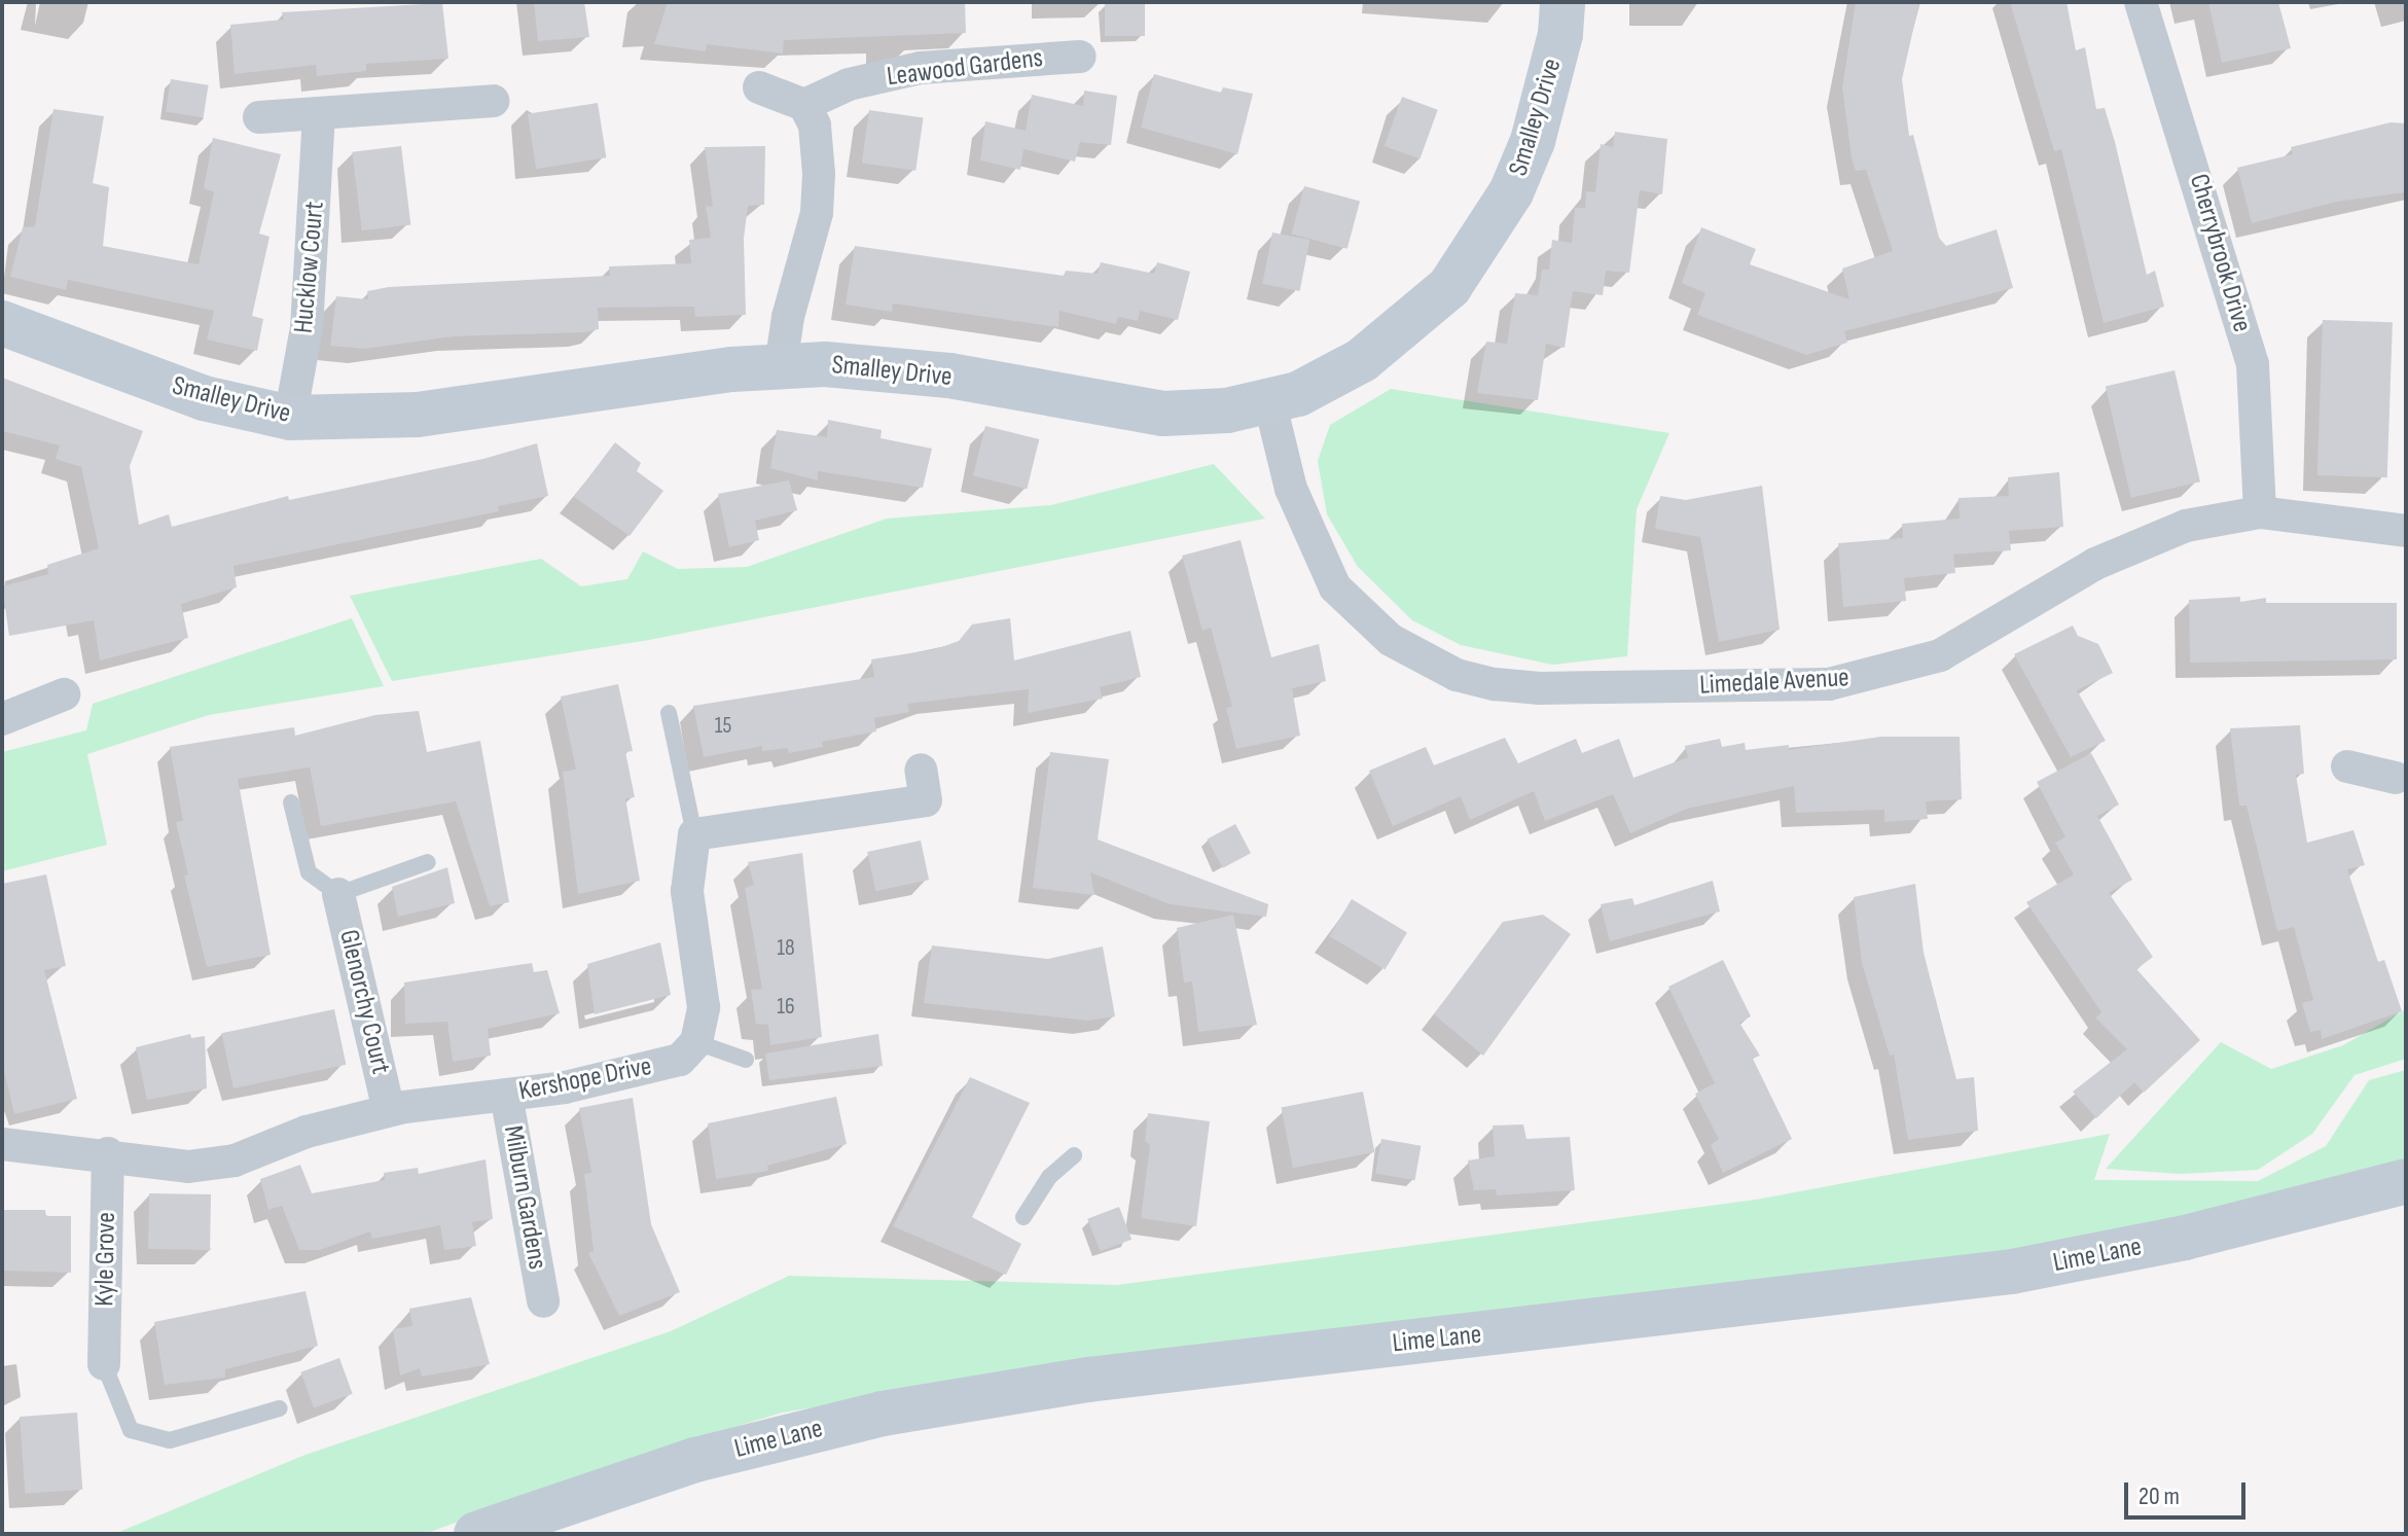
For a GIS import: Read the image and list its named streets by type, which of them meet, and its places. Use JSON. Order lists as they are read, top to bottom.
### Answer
{
  "streets": {
    "street": [
      "Leawood Gardens",
      "Smalley Drive",
      "Cherrybrook Drive",
      "Hucklow Court",
      "Limedale Avenue",
      "Glenorchy Court",
      "Kershope Drive",
      "Milburn Gardens",
      "Lime Lane",
      "Kyle Grove"
    ]
  },
  "crossings": [
    ["Smalley Drive", "Hucklow Court"],
    ["Smalley Drive", "Limedale Avenue"],
    ["Cherrybrook Drive", "Limedale Avenue"],
    ["Glenorchy Court", "Kershope Drive"],
    ["Kershope Drive", "Milburn Gardens"],
    ["Kershope Drive", "Kyle Grove"]
  ],
  "house_numbers": ["15", "18", "16"],
  "scale_bar": "20 m"
}
